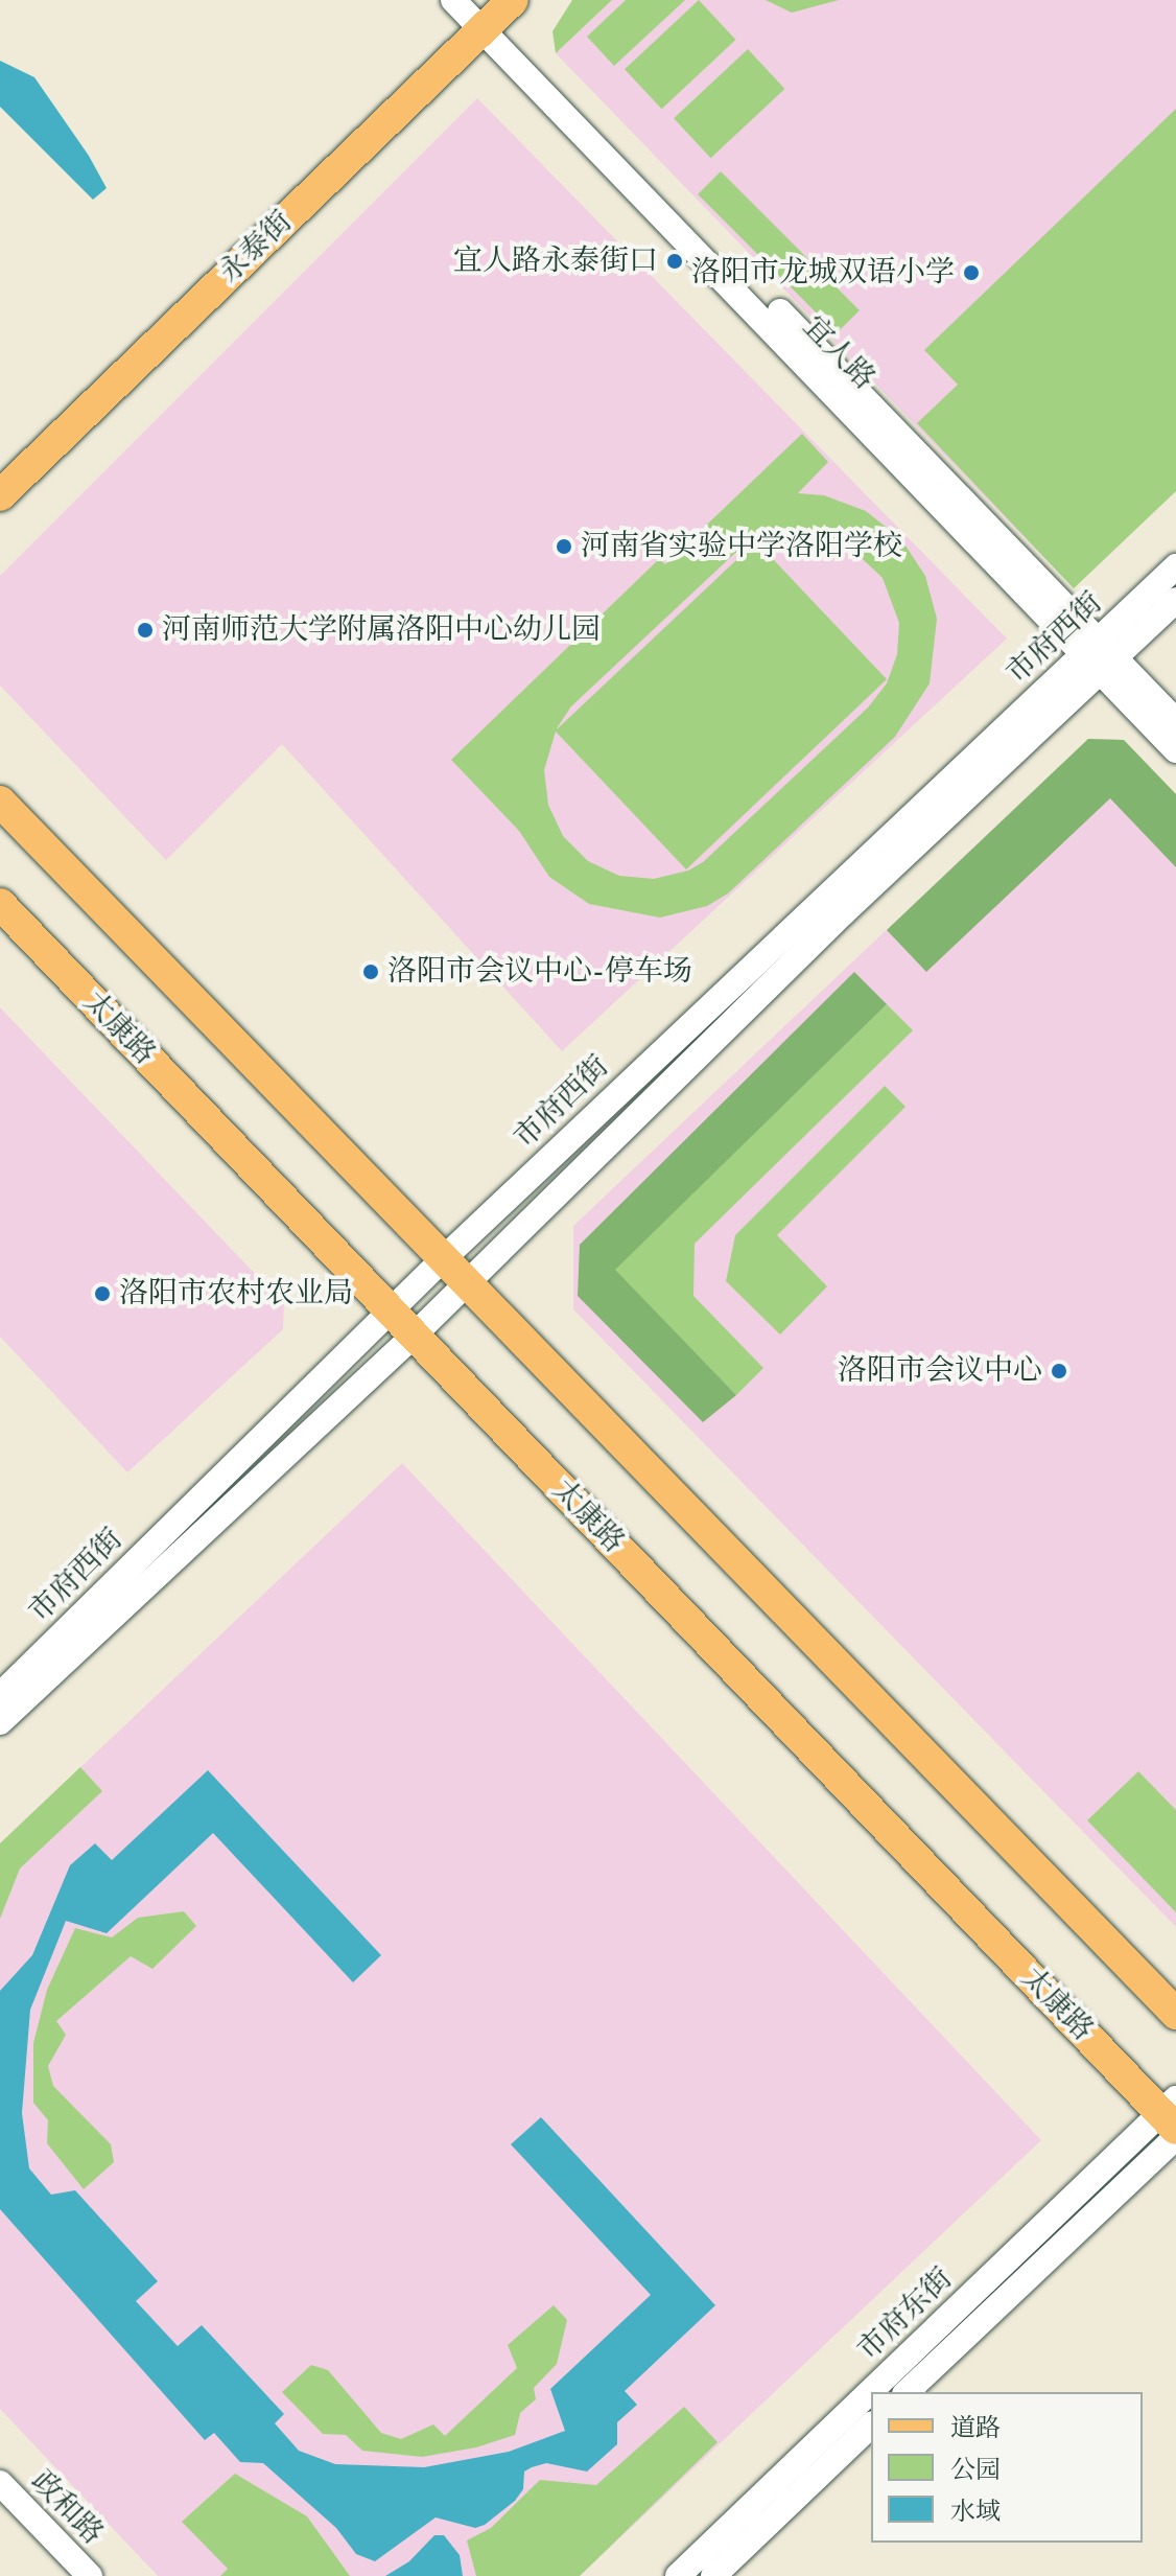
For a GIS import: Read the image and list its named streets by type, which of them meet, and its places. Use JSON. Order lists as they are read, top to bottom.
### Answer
{
  "streets": {
    "main road": ["永泰街", "太康路"],
    "street": [
      "宜人路",
      "市府西街",
      "市府东街",
      "政和路"
    ]
  },
  "crossings": [
    ["永泰街", "宜人路"],
    ["宜人路", "市府西街"],
    ["市府西街", "太康路"],
    ["太康路", "市府东街"]
  ],
  "places": [
    "宜人路永泰街口",
    "洛阳市龙城双语小学",
    "河南省实验中学洛阳学校",
    "河南师范大学附属洛阳中心幼儿园",
    "洛阳市会议中心-停车场",
    "洛阳市农村农业局",
    "洛阳市会议中心"
  ],
  "legend": ["道路", "公园", "水域"]
}
